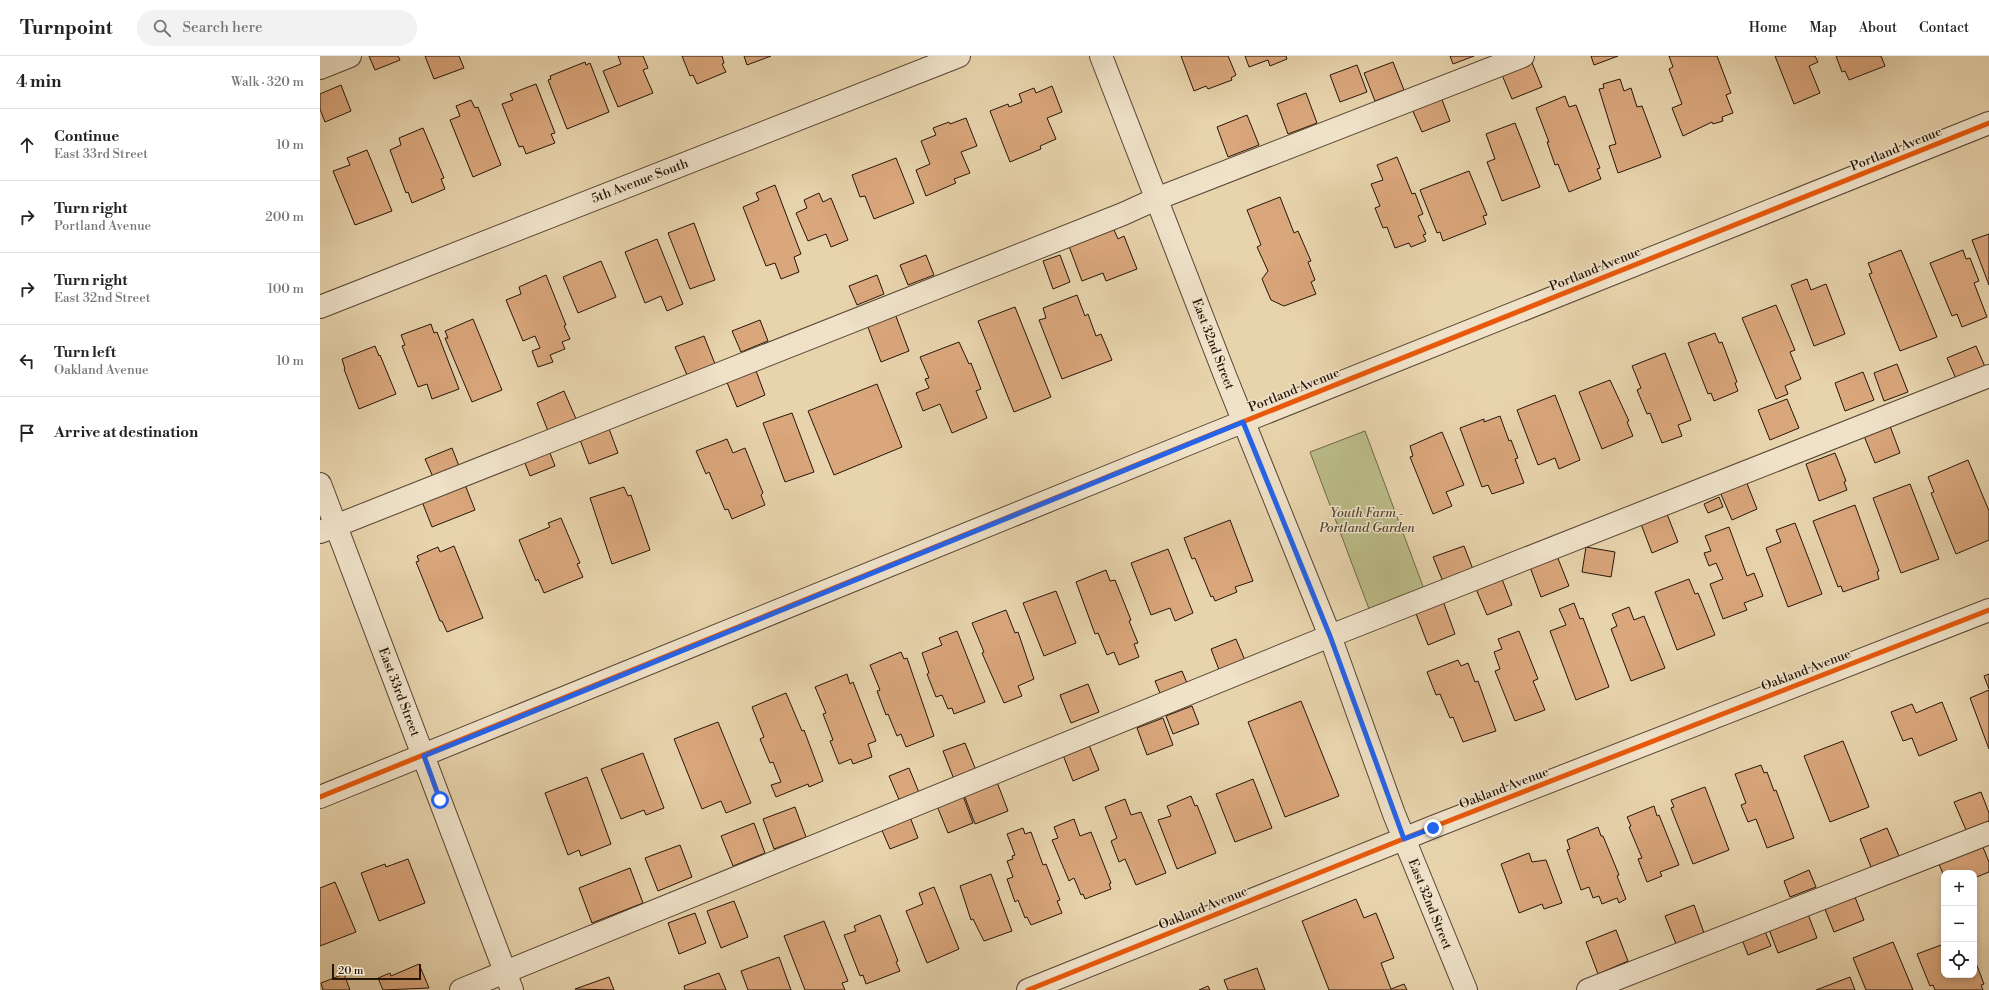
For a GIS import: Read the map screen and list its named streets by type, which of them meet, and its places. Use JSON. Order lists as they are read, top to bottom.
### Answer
{
  "streets": {
    "street": [
      "Portland Avenue",
      "5th Avenue South",
      "East 32nd Street",
      "Oakland Avenue",
      "East 33rd Street"
    ]
  },
  "crossings": [
    ["Portland Avenue", "East 32nd Street"],
    ["Portland Avenue", "East 33rd Street"],
    ["East 32nd Street", "Oakland Avenue"]
  ],
  "parks": ["Youth Farm - Portland Garden"],
  "scale_bar": "20 m",
  "page": {
    "header": "Turnpoint",
    "search": "Search here",
    "nav": [
      "Home",
      "Map",
      "About",
      "Contact"
    ],
    "heading": ["4 min", "Walk · 320 m"],
    "list": [
      ["Continue", "East 33rd Street", "10 m"],
      ["Turn right", "Portland Avenue", "200 m"],
      ["Turn right", "East 32nd Street", "100 m"],
      ["Turn left", "Oakland Avenue", "10 m"],
      "Arrive at destination"
    ],
    "map_buttons": ["+", "−"],
    "scale": "20 m"
  }
}
